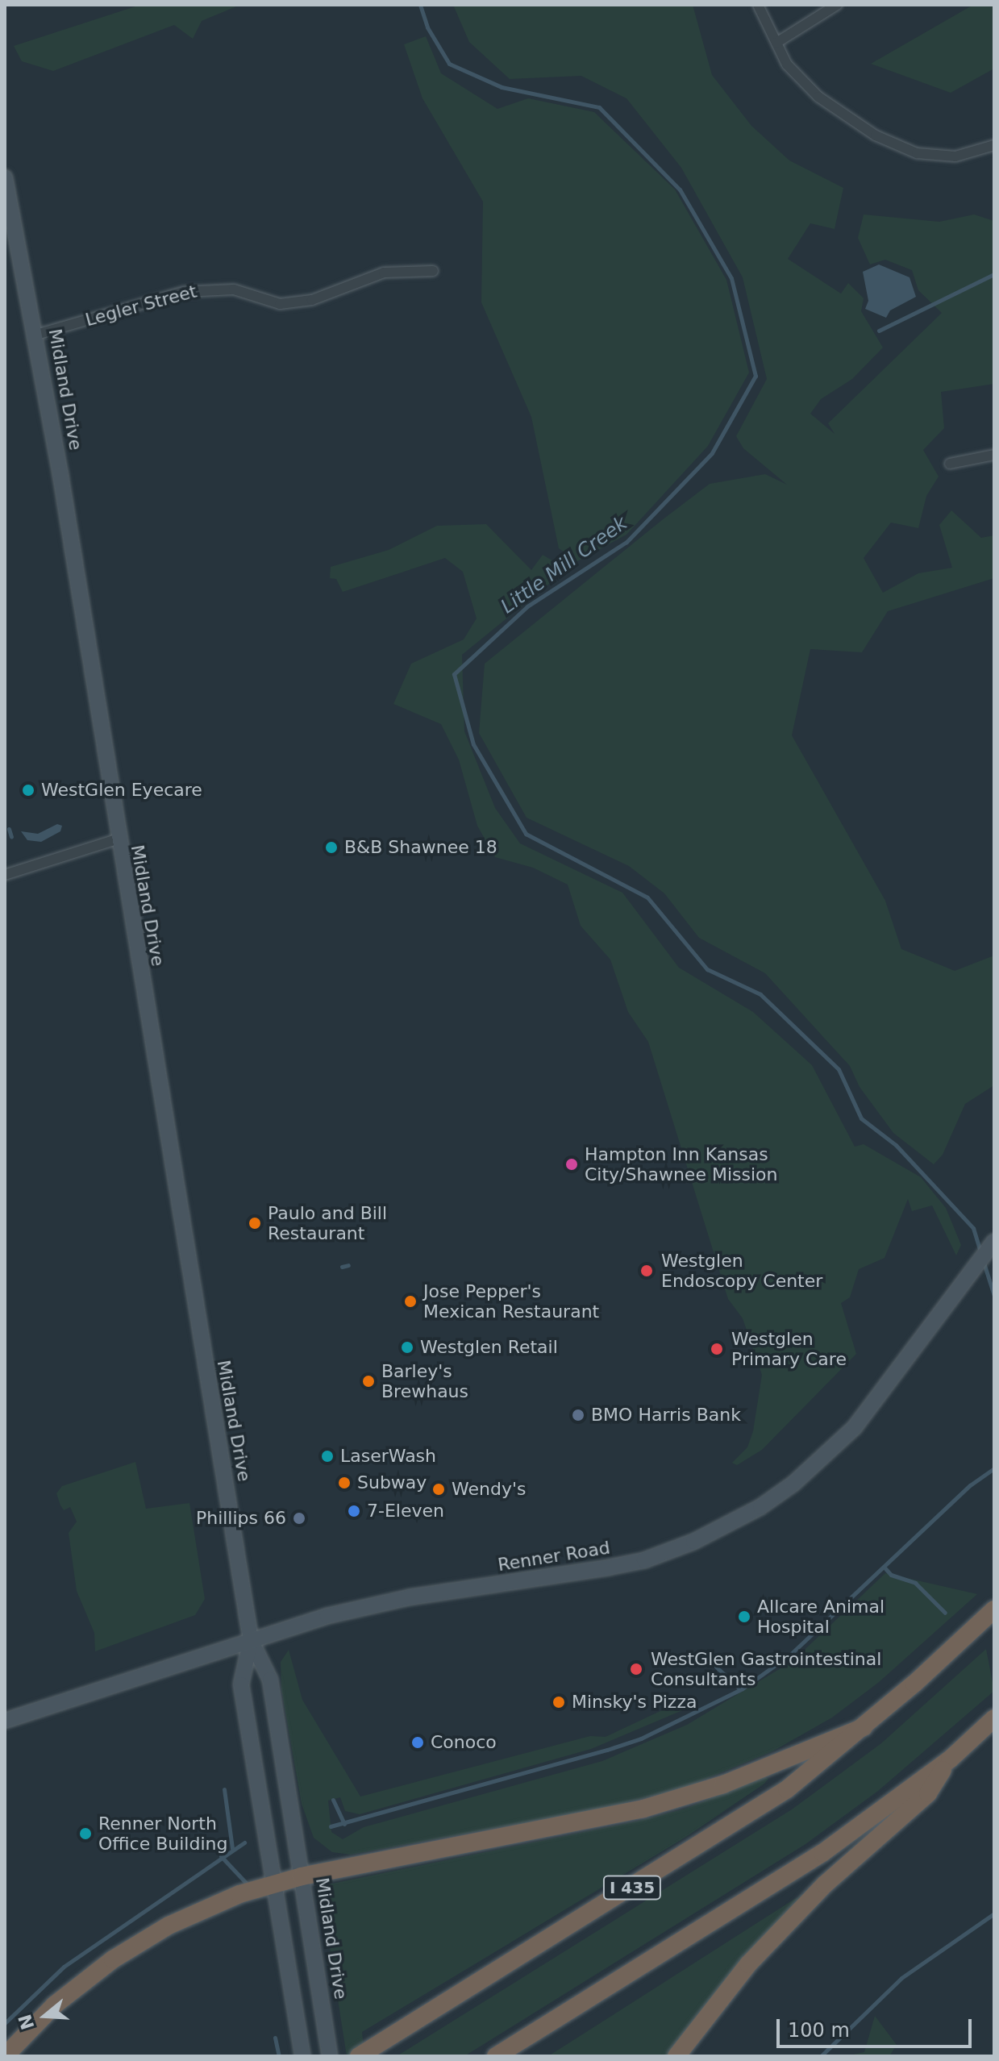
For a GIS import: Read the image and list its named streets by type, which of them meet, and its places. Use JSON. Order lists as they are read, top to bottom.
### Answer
{
  "streets": {
    "highway": ["I 435"],
    "main road": ["Midland Drive", "Renner Road"],
    "street": ["Legler Street"]
  },
  "crossings": [
    ["Legler Street", "Midland Drive"],
    ["Midland Drive", "Renner Road"]
  ],
  "water": ["Little Mill Creek"],
  "places": [
    "WestGlen Eyecare",
    "B&B Shawnee 18",
    "Hampton Inn Kansas City/Shawnee Mission",
    "Paulo and Bill Restaurant",
    "Westglen Endoscopy Center",
    "Jose Pepper's Mexican Restaurant",
    "Westglen Retail",
    "Westglen Primary Care",
    "Barley's Brewhaus",
    "BMO Harris Bank",
    "LaserWash",
    "Subway",
    "Wendy's",
    "7-Eleven",
    "Phillips 66",
    "Allcare Animal Hospital",
    "WestGlen Gastrointestinal Consultants",
    "Minsky's Pizza",
    "Conoco",
    "Renner North Office Building"
  ],
  "scale_bar": "100 m",
  "north": "left"
}
